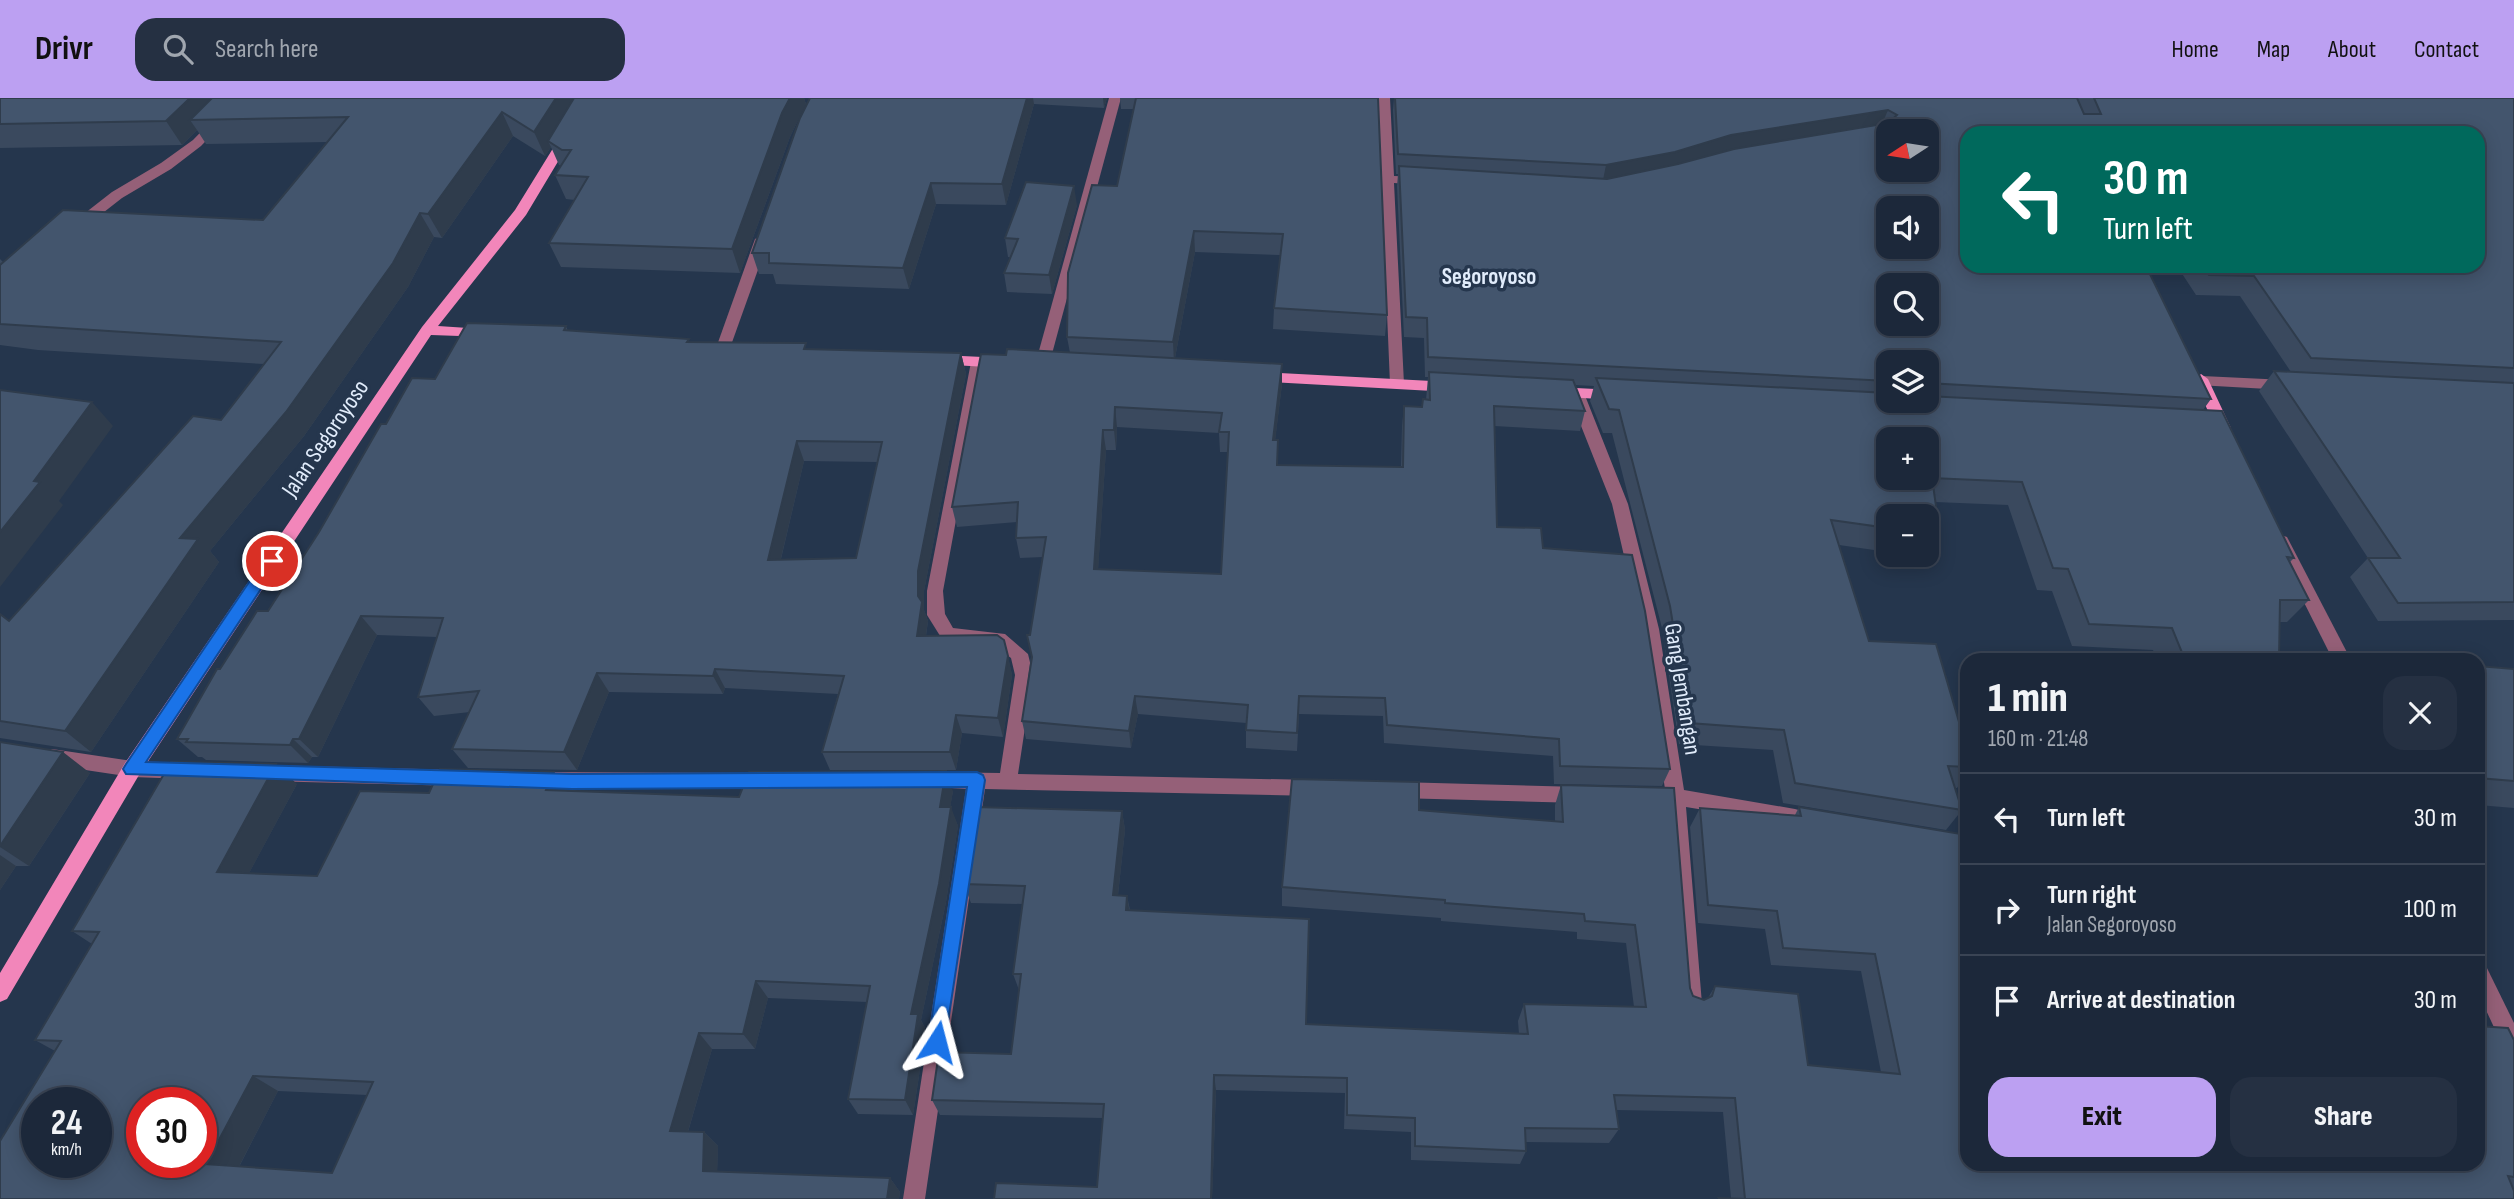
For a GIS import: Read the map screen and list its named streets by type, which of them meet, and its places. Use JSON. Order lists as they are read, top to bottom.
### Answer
{
  "streets": {
    "main road": ["Jalan Segoroyoso"],
    "street": ["Gang Jembangan"]
  },
  "districts": ["Segoroyoso"],
  "north": "left",
  "page": {
    "header": "Drivr",
    "search": "Search here",
    "nav": [
      "Home",
      "Map",
      "About",
      "Contact"
    ],
    "map_buttons": ["+", "−"],
    "turn": ["30 m", "Turn left"],
    "heading": ["1 min", "160 m · 21:48"],
    "list": [
      {
        "name": "Turn left",
        "value": "30 m"
      },
      {
        "name": "Turn right",
        "note": "Jalan Segoroyoso",
        "value": "100 m"
      },
      {
        "name": "Arrive at destination",
        "value": "30 m"
      }
    ],
    "buttons": ["Exit", "Share"],
    "speed": "24 km/h",
    "limit": "30"
  }
}
